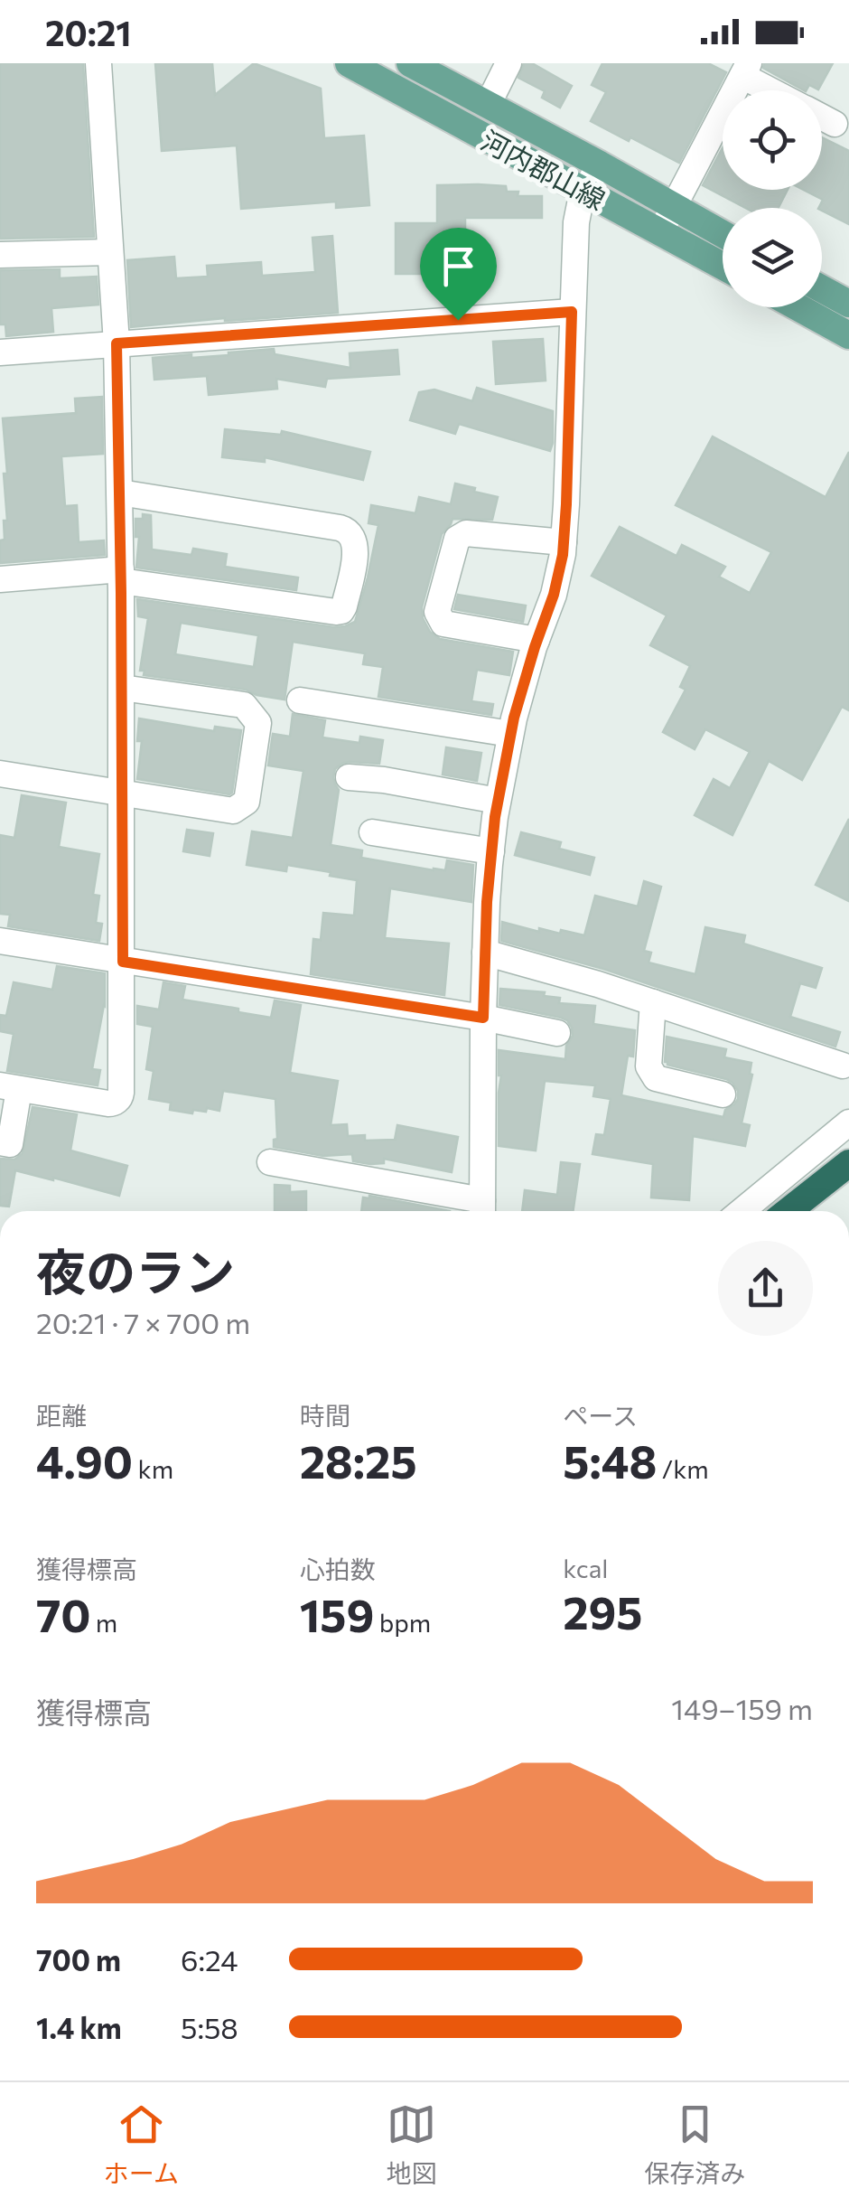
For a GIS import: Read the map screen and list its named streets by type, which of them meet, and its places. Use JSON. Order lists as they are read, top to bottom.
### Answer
{
  "streets": {
    "main road": ["河内郡山線"]
  },
  "page": {
    "status": "20:21",
    "heading": ["夜のラン", "20:21 · 7 × 700 m"],
    "stats": [
      ["距離", "4.90 km"],
      ["時間", "28:25"],
      ["ペース", "5:48 /km"],
      ["獲得標高", "70 m"],
      ["心拍数", "159 bpm"],
      ["kcal", "295"]
    ],
    "chart": ["獲得標高", "149–159 m"],
    "list": [
      {
        "name": "700 m",
        "note": "6:24"
      },
      {
        "name": "1.4 km",
        "note": "5:58"
      }
    ],
    "tabs": ["ホーム", "地図", "保存済み"]
  }
}
